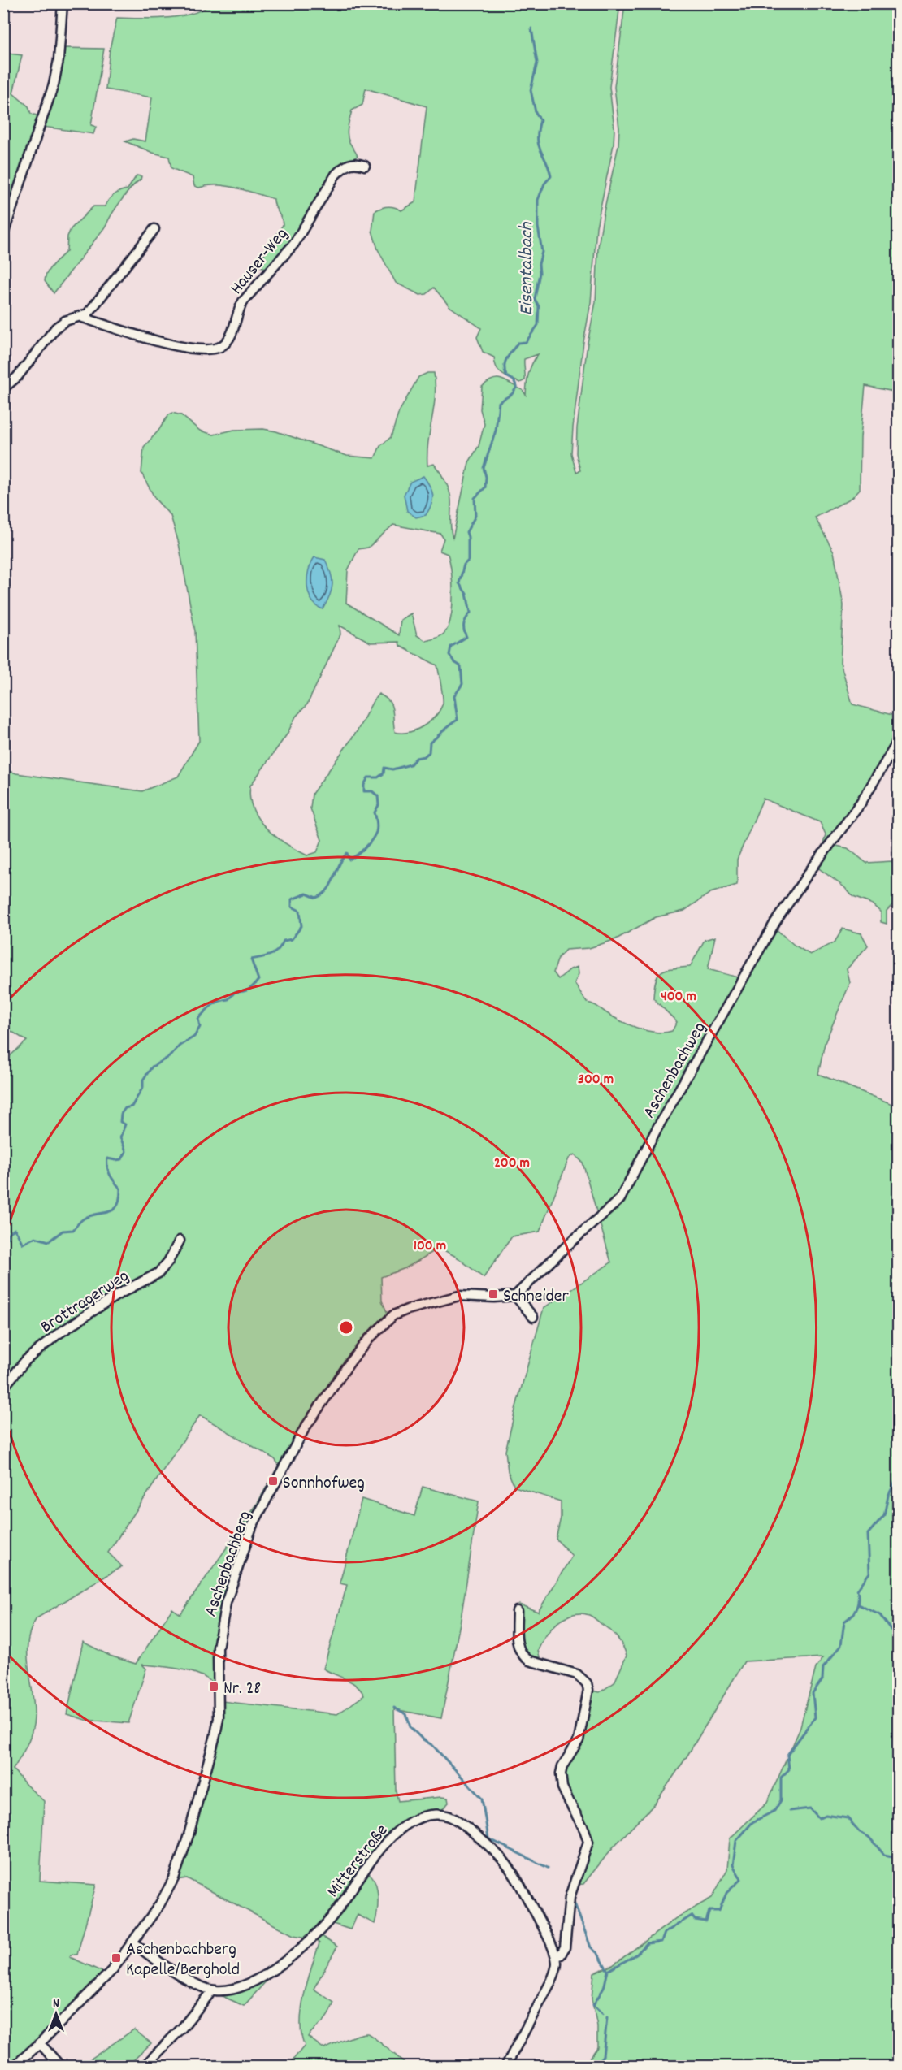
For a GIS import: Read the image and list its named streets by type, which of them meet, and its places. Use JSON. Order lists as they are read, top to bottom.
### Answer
{
  "streets": {
    "street": [
      "Hauser-Weg",
      "Aschenbachweg",
      "Brottragerweg",
      "Aschenbachberg",
      "Mitterstraße"
    ]
  },
  "crossings": [
    ["Aschenbachweg", "Aschenbachberg"]
  ],
  "water": ["Eisentalbach"],
  "places": {
    "transit": [
      "Schneider",
      "Sonnhofweg",
      "Nr. 28",
      "Aschenbachberg Kapelle/Berghold"
    ]
  },
  "north": "top",
  "rings": [
    "400 m",
    "300 m",
    "200 m",
    "100 m"
  ]
}
